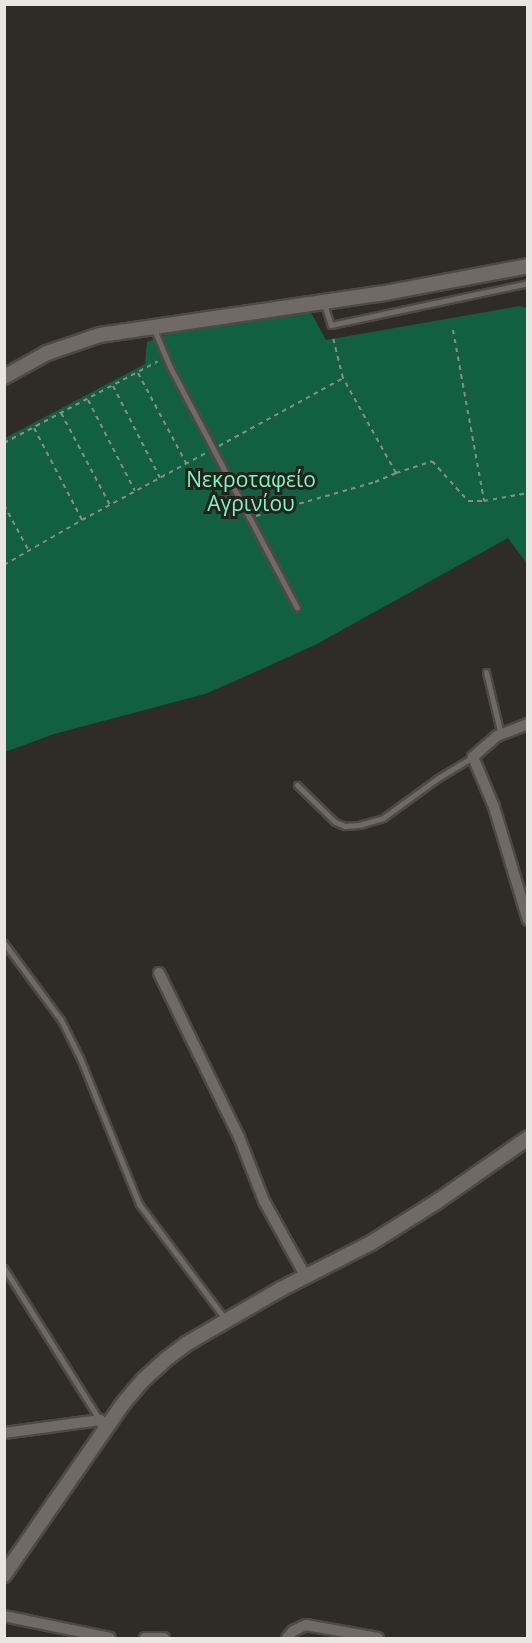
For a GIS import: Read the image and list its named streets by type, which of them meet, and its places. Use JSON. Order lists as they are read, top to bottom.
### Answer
{
  "parks": ["Νεκροταφείο Αγρινίου"]
}
